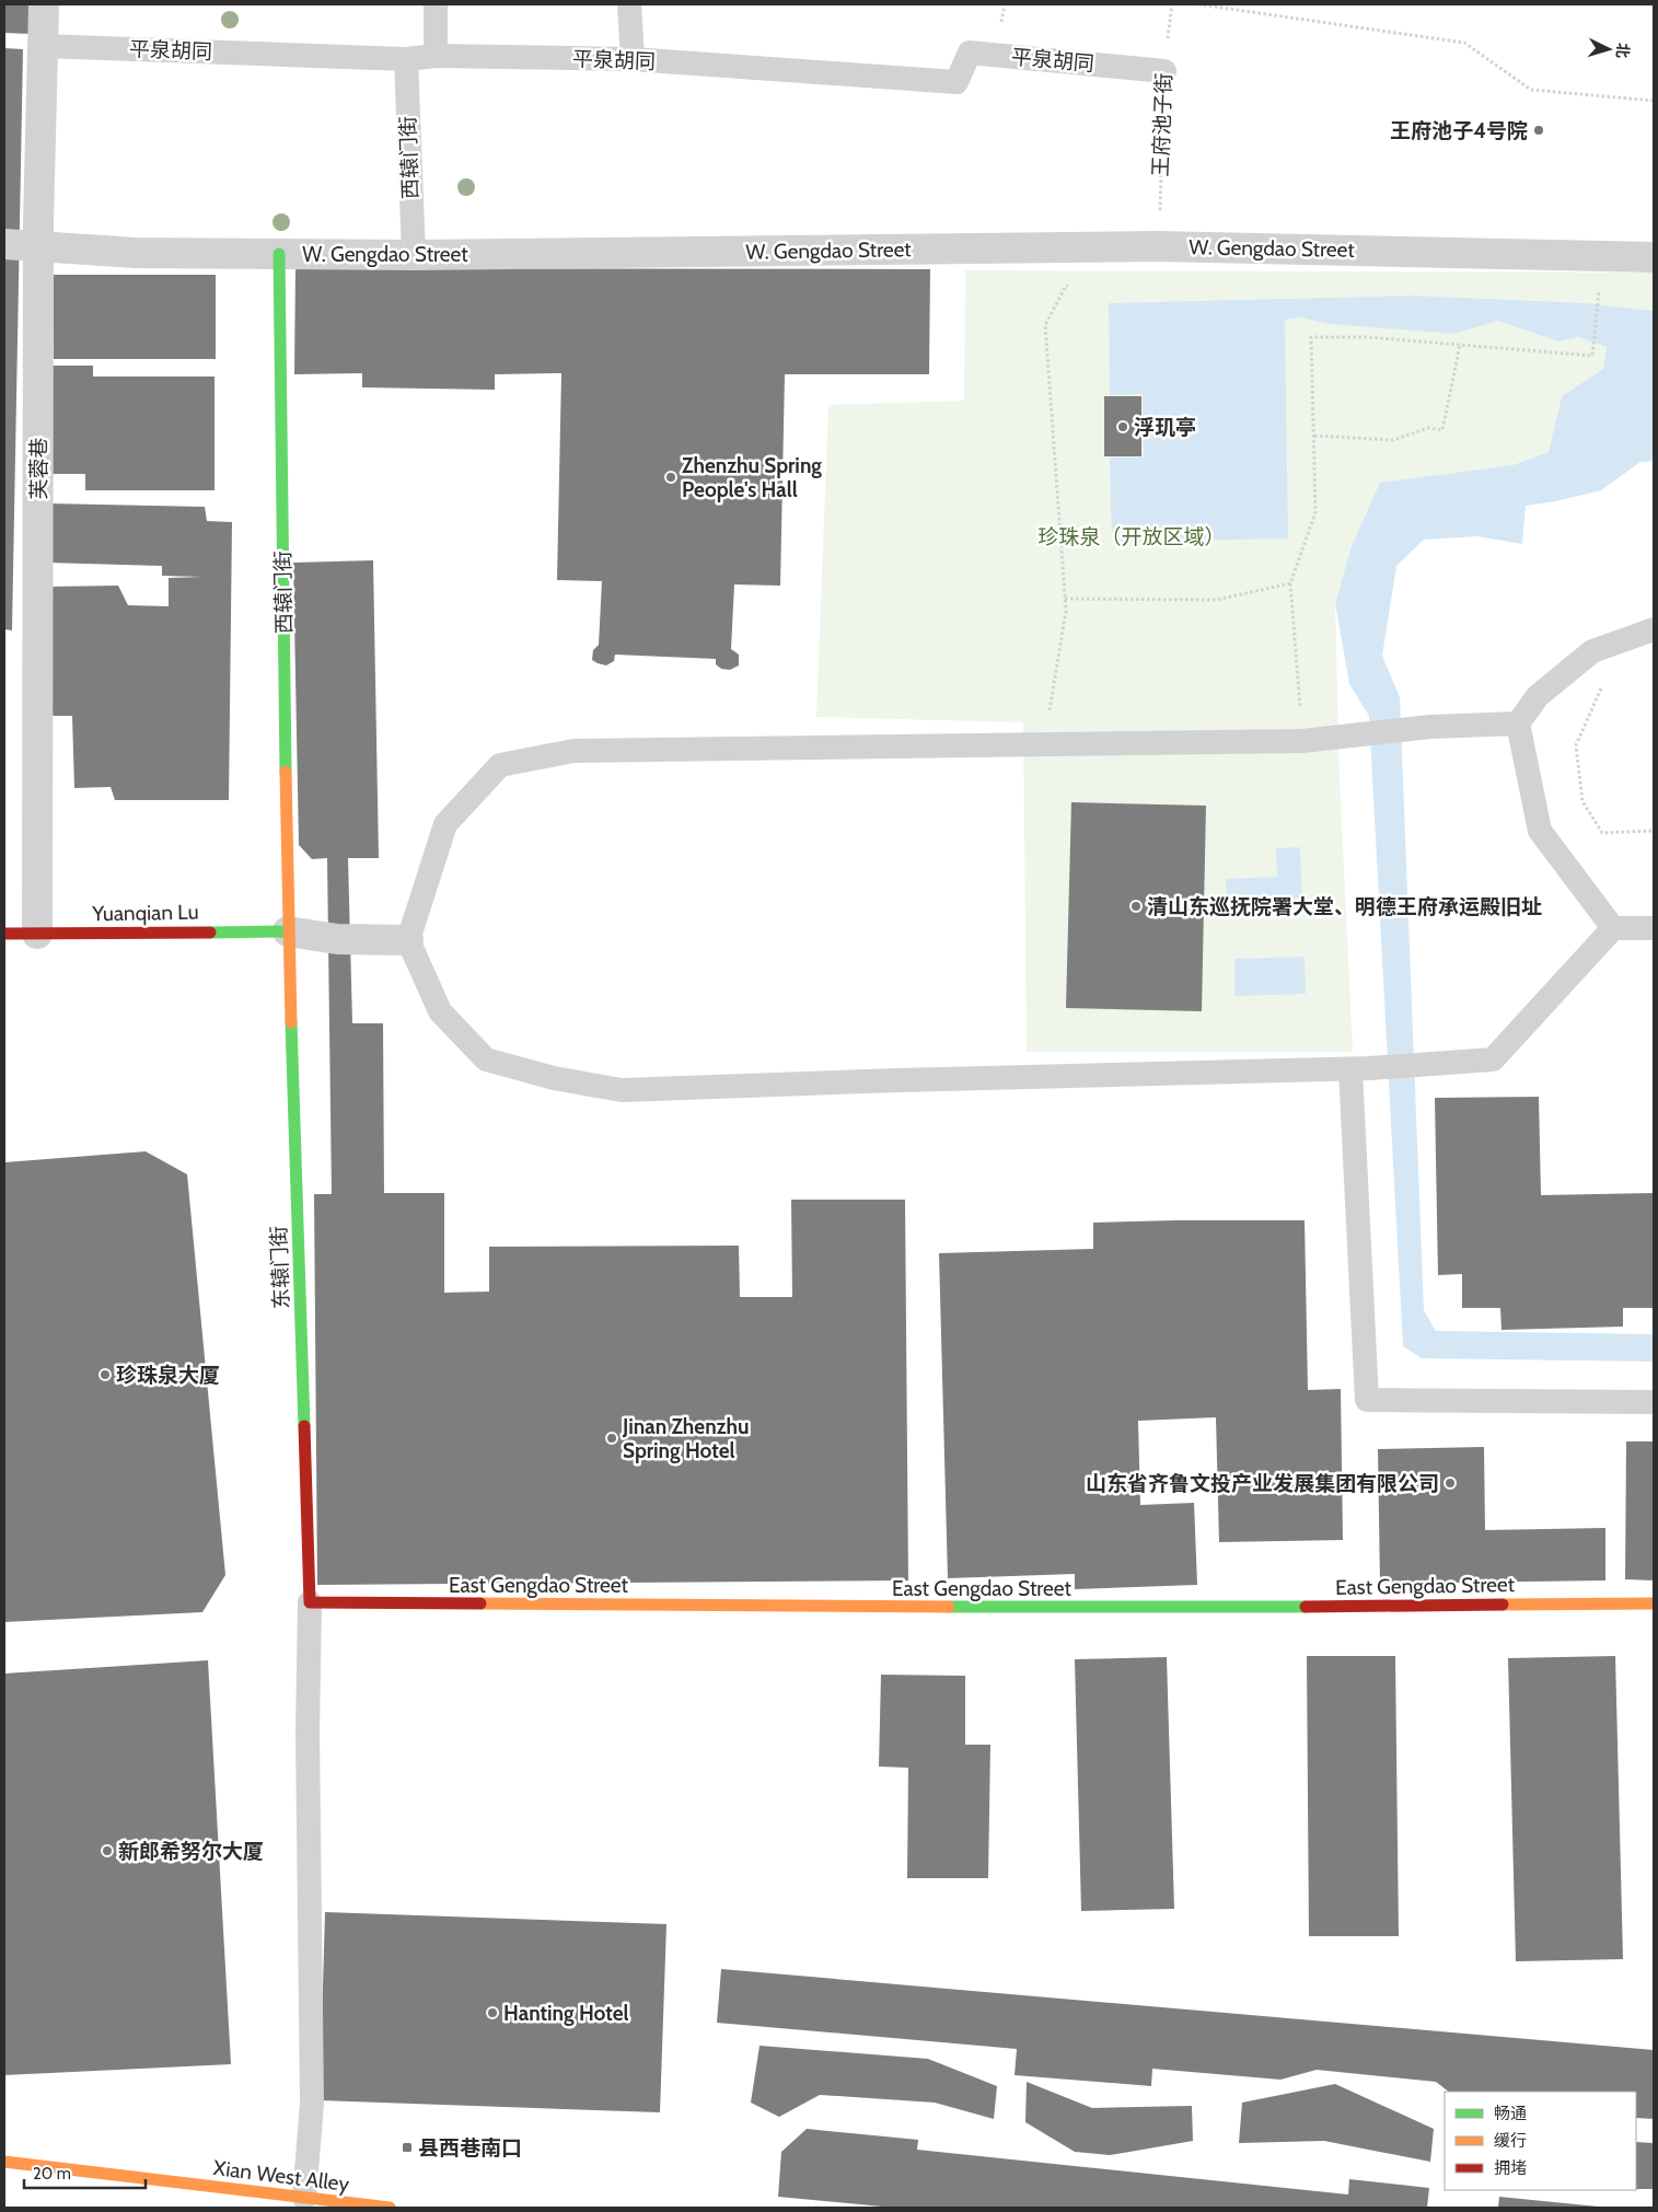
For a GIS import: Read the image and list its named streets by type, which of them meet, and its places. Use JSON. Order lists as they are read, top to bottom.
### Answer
{
  "streets": {
    "street": [
      "西辕门街",
      "W. Gengdao Street",
      "芙蓉巷",
      "Yuanqian Lu",
      "东辕门街",
      "East Gengdao Street",
      "Xian West Alley"
    ],
    "lane": ["平泉胡同"],
    "path": ["王府池子街"]
  },
  "crossings": [
    ["平泉胡同", "王府池子街"],
    ["平泉胡同", "西辕门街"],
    ["平泉胡同", "芙蓉巷"],
    ["王府池子街", "W. Gengdao Street"],
    ["西辕门街", "W. Gengdao Street"],
    ["西辕门街", "Yuanqian Lu"],
    ["西辕门街", "东辕门街"],
    ["W. Gengdao Street", "芙蓉巷"],
    ["芙蓉巷", "Yuanqian Lu"],
    ["Yuanqian Lu", "东辕门街"],
    ["东辕门街", "East Gengdao Street"]
  ],
  "parks": ["珍珠泉（开放区域）"],
  "places": {
    "other": [
      "王府池子4号院",
      "浮玑亭",
      "Zhenzhu Spring People's Hall",
      "清山东巡抚院署大堂、明德王府承运殿旧址",
      "珍珠泉大厦",
      "Jinan Zhenzhu Spring Hotel",
      "山东省齐鲁文投产业发展集团有限公司",
      "新郎希努尔大厦",
      "Hanting Hotel"
    ],
    "transit": ["县西巷南口"]
  },
  "legend": ["畅通", "缓行", "拥堵"],
  "scale_bar": "20 m",
  "north": "right"
}
